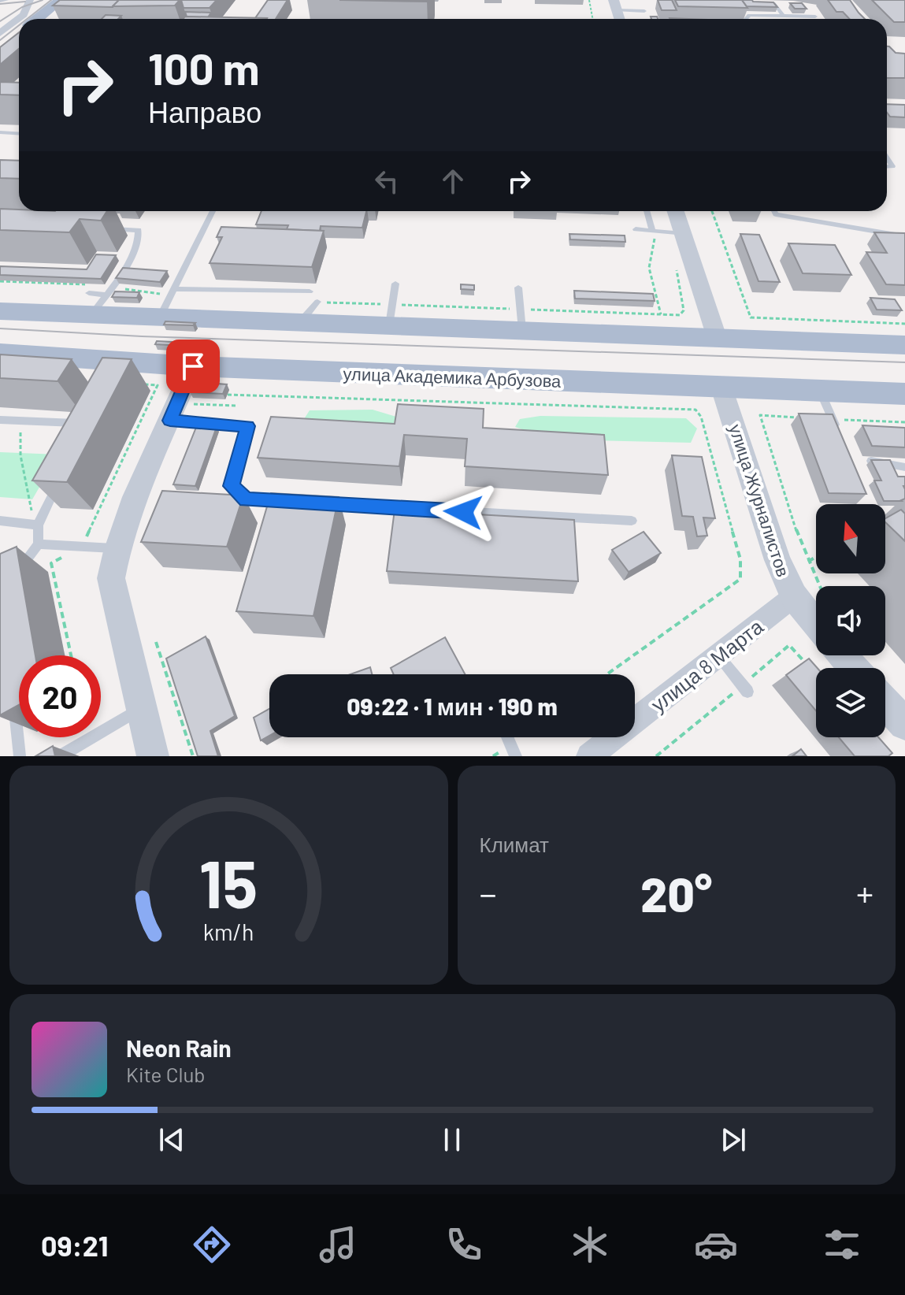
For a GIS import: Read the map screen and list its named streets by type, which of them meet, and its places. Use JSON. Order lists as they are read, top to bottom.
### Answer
{
  "streets": {
    "main road": ["улица Академика Арбузова"],
    "street": ["улица Журналистов", "улица 8 Марта"]
  },
  "crossings": [
    ["улица Академика Арбузова", "улица Журналистов"],
    ["улица Журналистов", "улица 8 Марта"]
  ],
  "north": "top",
  "page": {
    "turn": ["100 m", "Направо"],
    "limit": "20",
    "trip": "09:22 · 1 мин · 190 m",
    "tile": "Климат",
    "heat": ["−", "20°", "+"],
    "song": ["Neon Rain", "Kite Club"],
    "tabs": "09:21",
    "gauge": ["15", "km/h"]
  }
}
